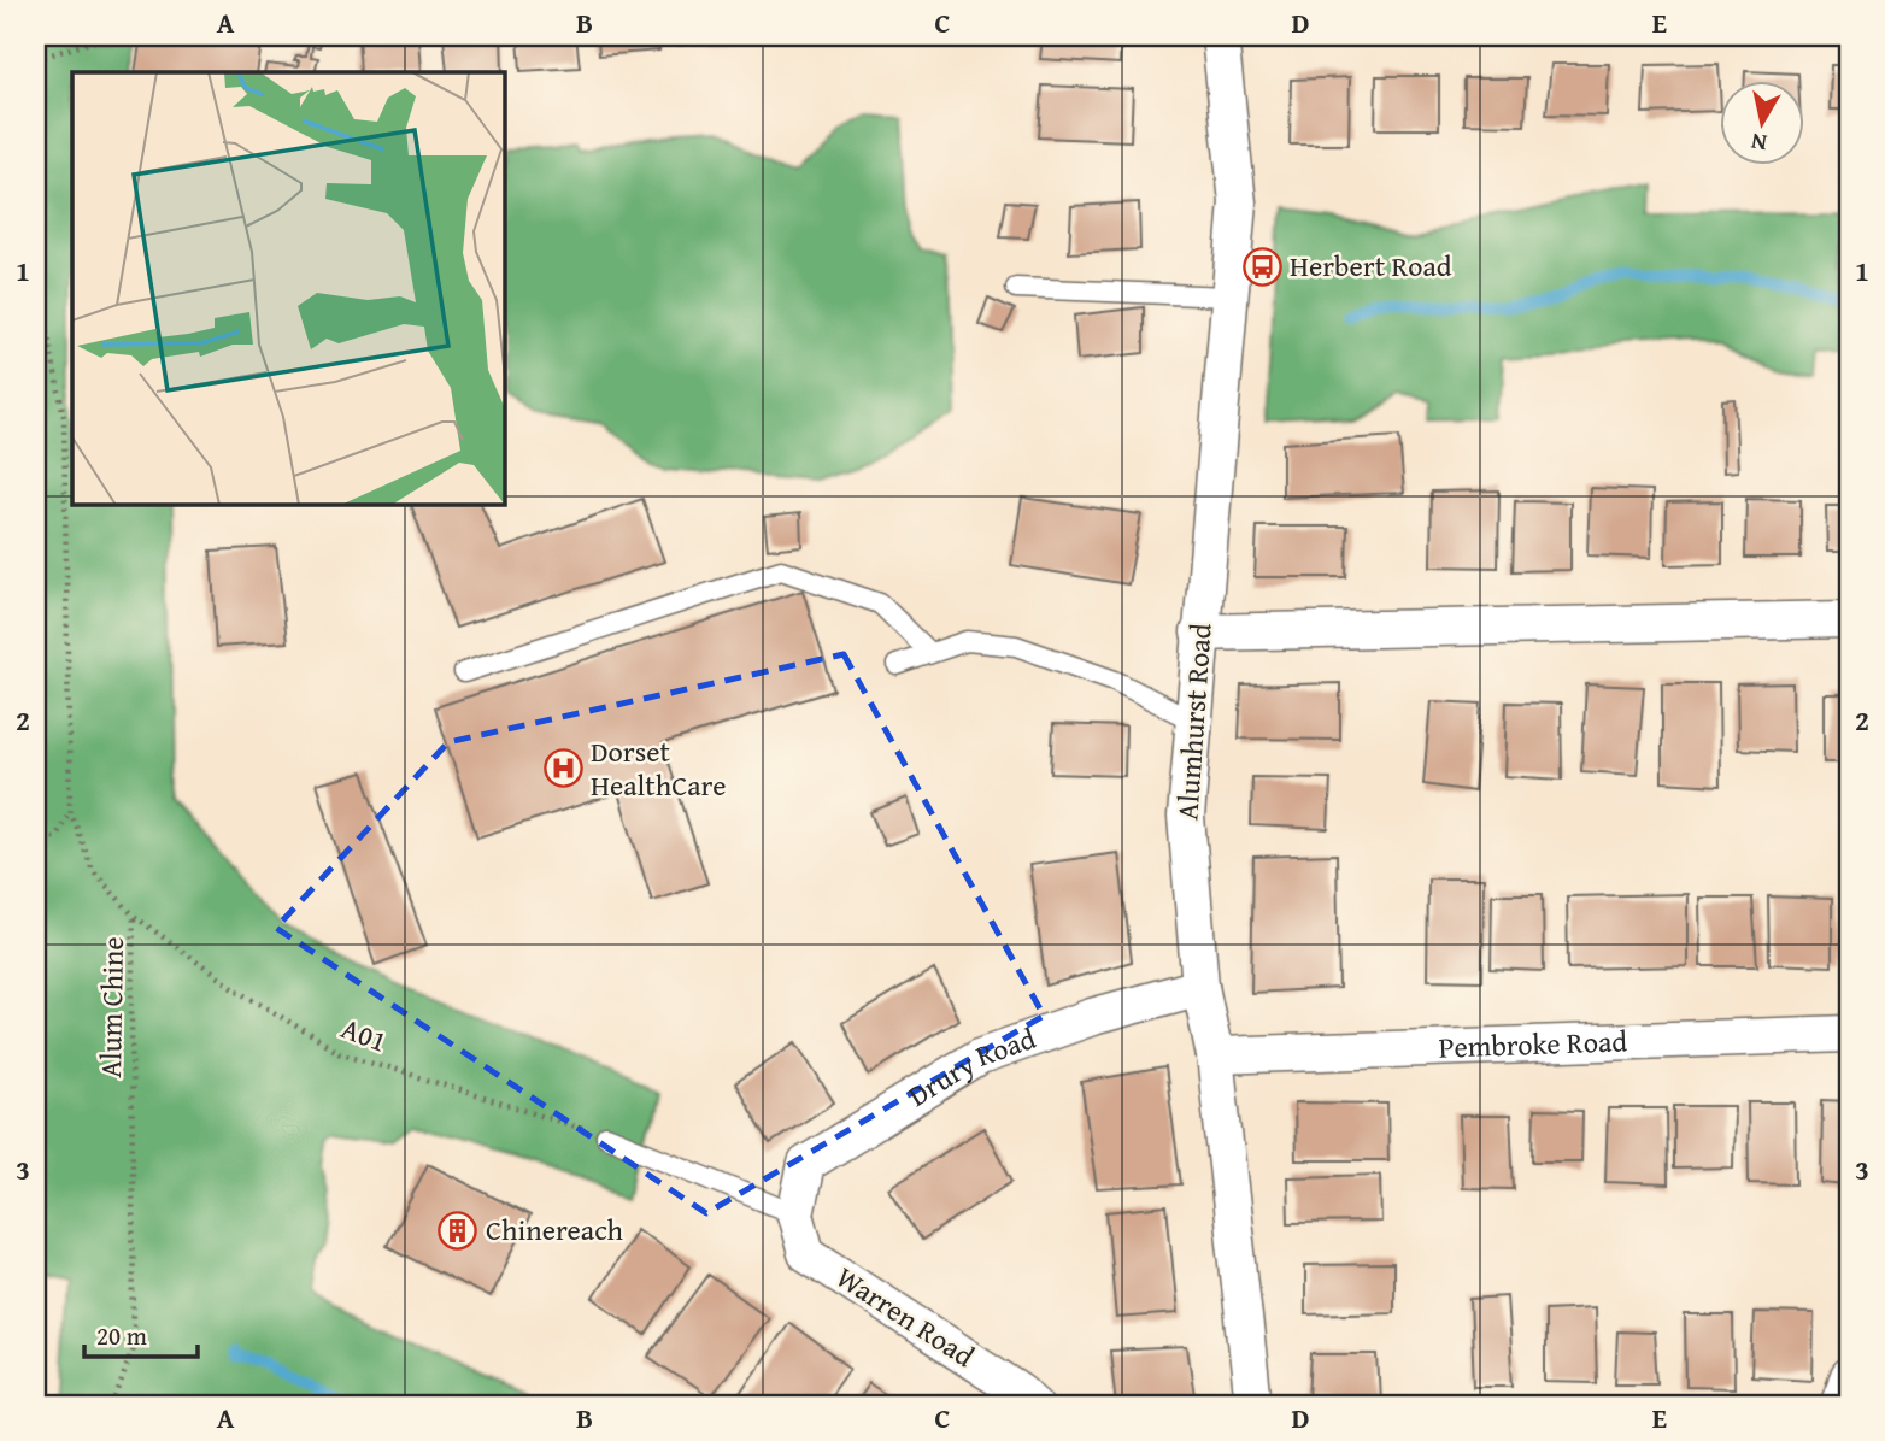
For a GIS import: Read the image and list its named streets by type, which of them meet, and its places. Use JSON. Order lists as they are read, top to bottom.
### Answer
{
  "streets": {
    "street": [
      "Alumhurst Road",
      "Pembroke Road",
      "Drury Road",
      "Warren Road"
    ],
    "path": ["Alum Chine", "A01"]
  },
  "crossings": [
    ["Alumhurst Road", "Pembroke Road"],
    ["Alumhurst Road", "Drury Road"],
    ["Alum Chine", "A01"],
    ["Drury Road", "Warren Road"]
  ],
  "places": {
    "bus stop": ["Herbert Road"],
    "hospital": ["Dorset HealthCare"],
    "building": ["Chinereach"]
  },
  "scale_bar": "20 m",
  "north": "bottom",
  "grid": {
    "columns": [
      "A",
      "B",
      "C",
      "D",
      "E"
    ],
    "rows": ["1", "2", "3"]
  }
}
